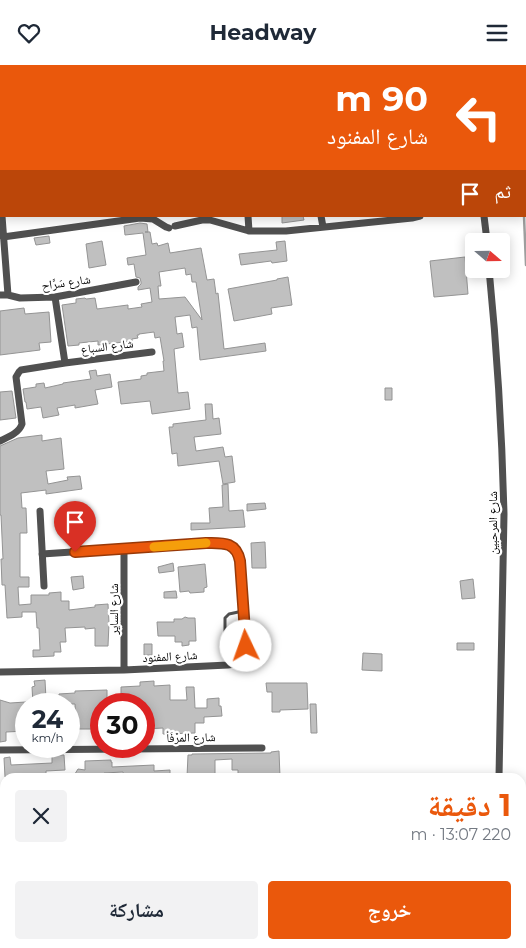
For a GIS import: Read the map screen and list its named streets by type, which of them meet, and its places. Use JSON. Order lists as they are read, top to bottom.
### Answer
{
  "streets": {
    "street": [
      "شارع سَرَّاح",
      "شارع السباع",
      "شارع المرحبين",
      "شارع الساير",
      "شارع المفنود",
      "شارع المرْفَأ"
    ]
  },
  "crossings": [
    ["شارع سَرَّاح", "شارع السباع"],
    ["شارع الساير", "شارع المفنود"]
  ],
  "north": "right",
  "page": {
    "header": "Headway",
    "turn": ["90 m", "شارع المفنود"],
    "then": "ثم",
    "speed": "24 km/h",
    "limit": "30",
    "heading": ["1 دقيقة", "220 m · 13:07"],
    "buttons": ["خروج", "مشاركة"]
  }
}
